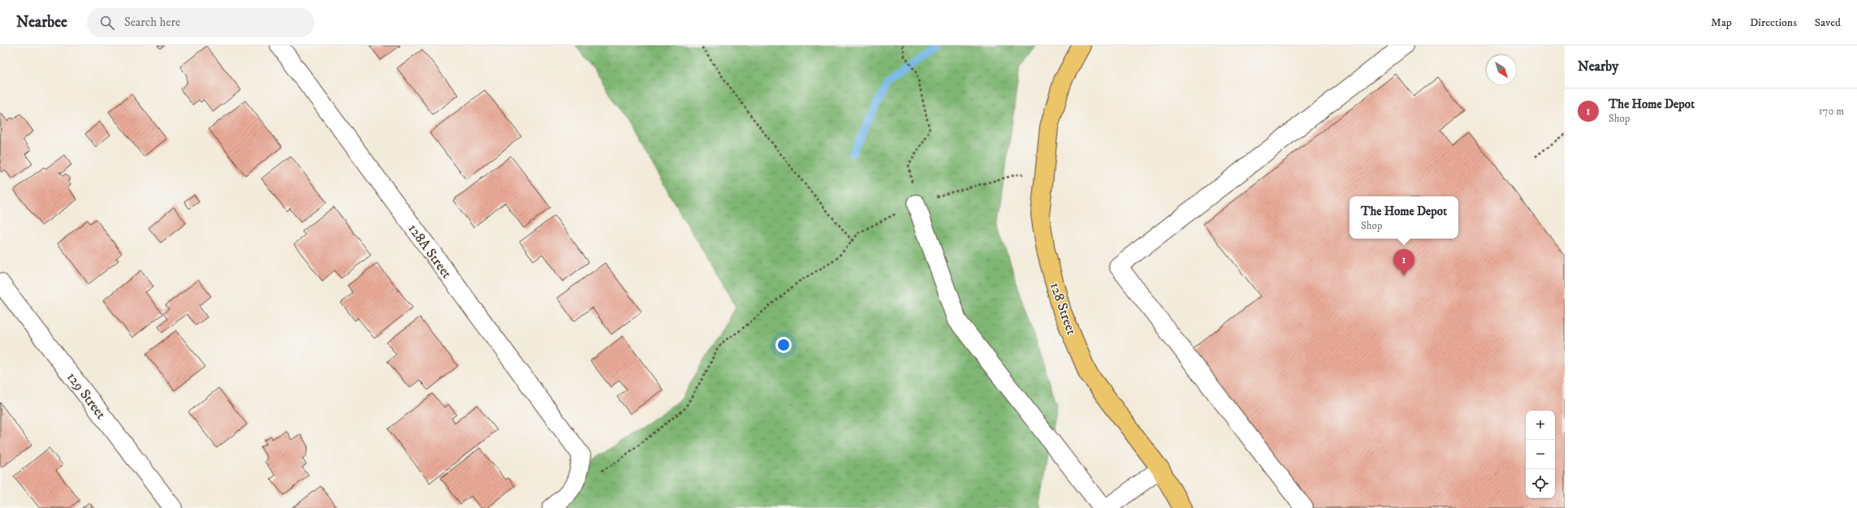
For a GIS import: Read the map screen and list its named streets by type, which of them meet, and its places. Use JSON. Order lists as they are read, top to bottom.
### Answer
{
  "streets": {
    "main road": ["128 Street"],
    "street": ["128A Street", "129 Street"]
  },
  "north": "bottom right",
  "page": {
    "header": "Nearbee",
    "search": "Search here",
    "nav": ["Map", "Directions", "Saved"],
    "heading": "Nearby",
    "list": [
      {
        "mark": "1",
        "name": "The Home Depot",
        "note": "Shop",
        "value": "170 m"
      }
    ],
    "popup": ["The Home Depot", "Shop"],
    "pins": "1",
    "map_buttons": ["+", "−"]
  }
}
